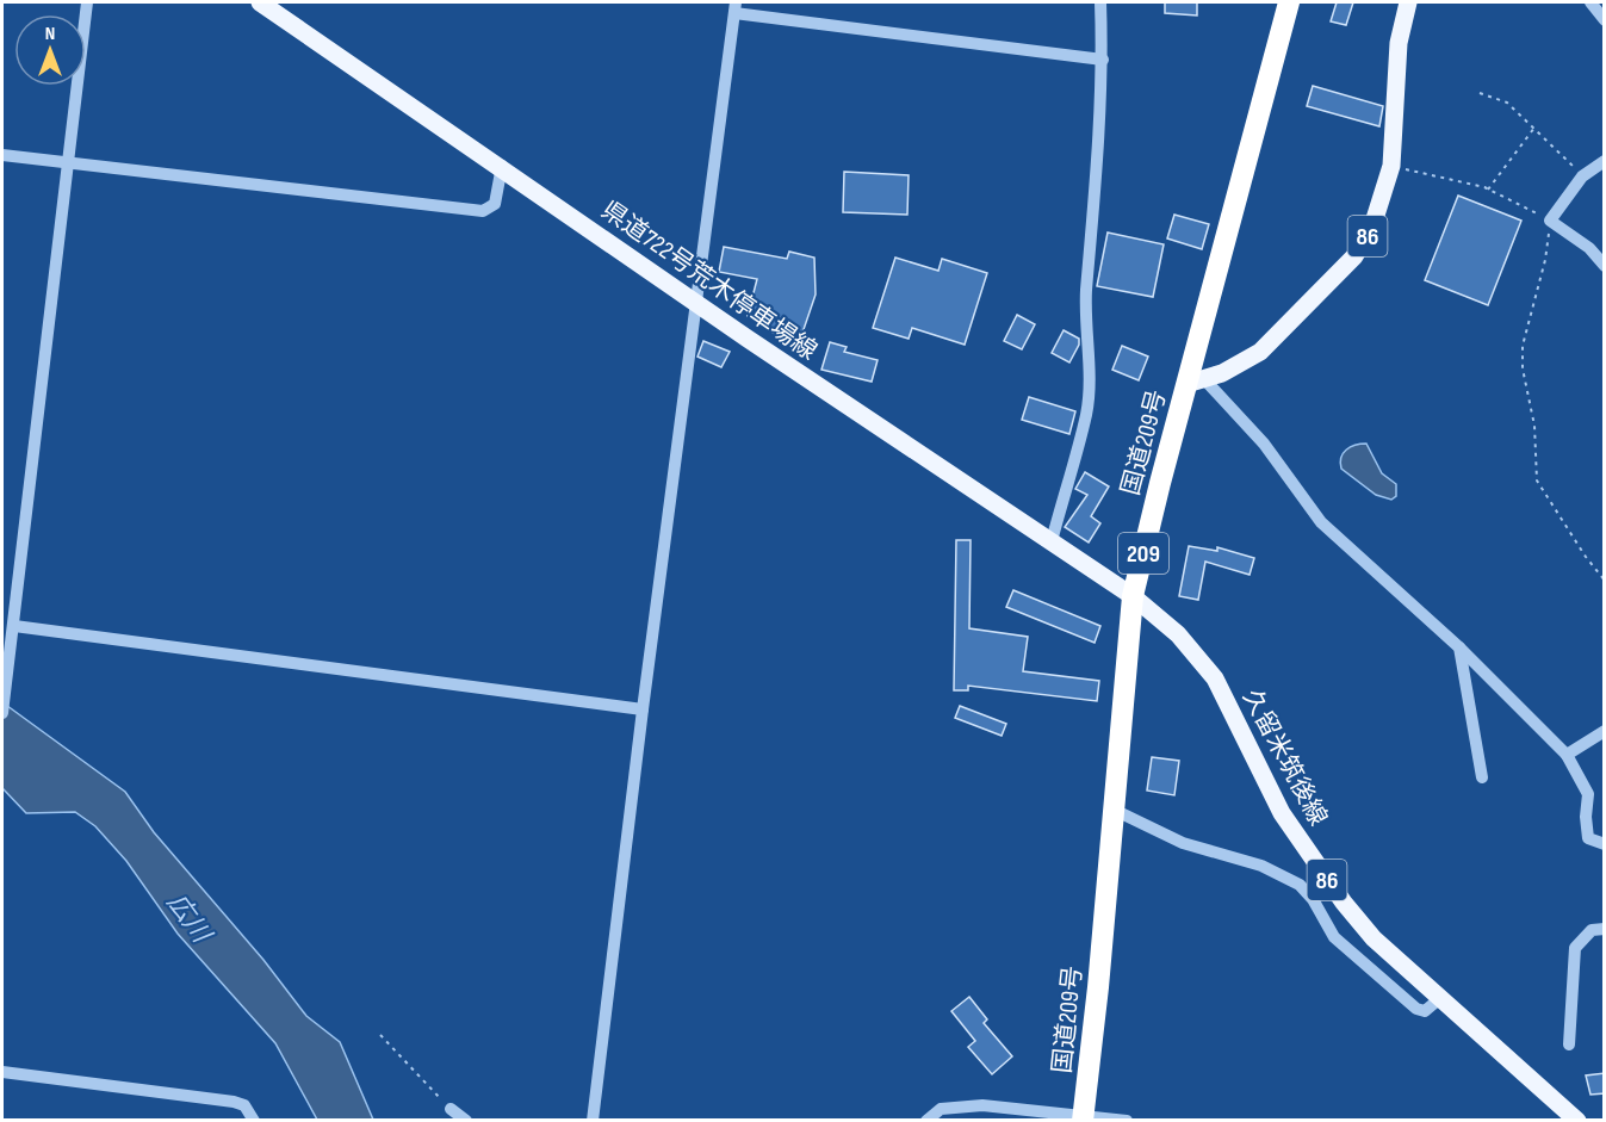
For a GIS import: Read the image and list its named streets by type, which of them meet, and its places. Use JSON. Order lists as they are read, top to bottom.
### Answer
{
  "streets": {
    "highway": ["国道209号", "209"],
    "main road": ["86", "県道722号荒木停車場線", "久留米筑後線"]
  },
  "crossings": [
    ["86", "国道209号"],
    ["県道722号荒木停車場線", "国道209号"],
    ["県道722号荒木停車場線", "久留米筑後線"],
    ["国道209号", "久留米筑後線"]
  ],
  "water": ["広川"],
  "north": "top"
}
